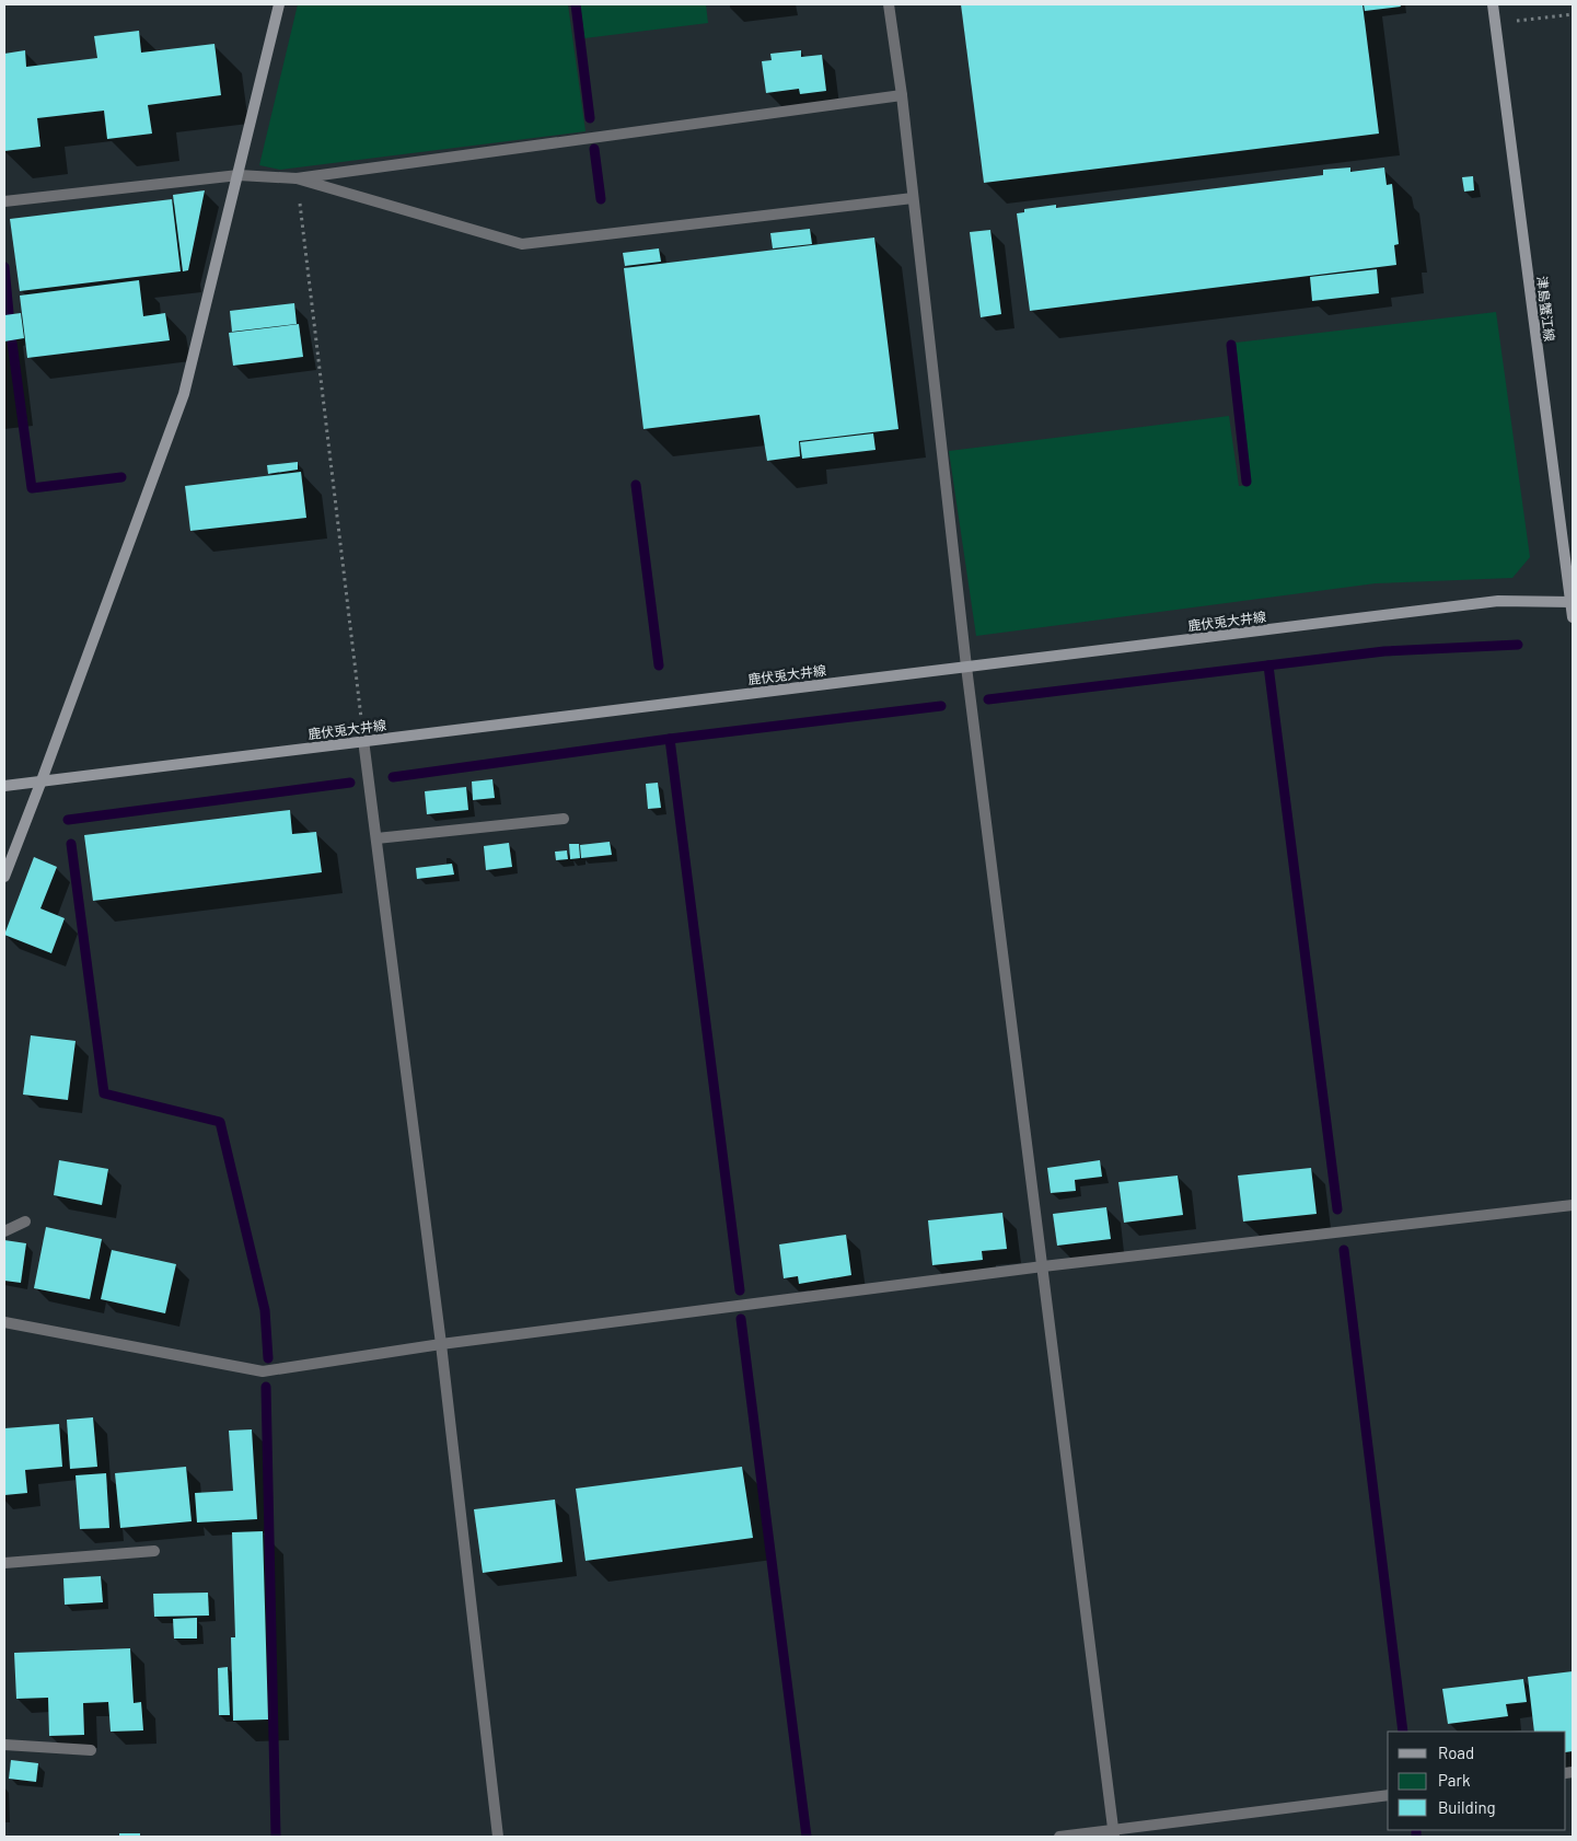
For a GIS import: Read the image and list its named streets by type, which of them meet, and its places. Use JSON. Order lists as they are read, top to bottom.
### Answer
{
  "streets": {
    "main road": ["津島蟹江線", "鹿伏兎大井線"]
  },
  "crossings": [
    ["津島蟹江線", "鹿伏兎大井線"]
  ],
  "legend": ["Road", "Park", "Building"]
}
